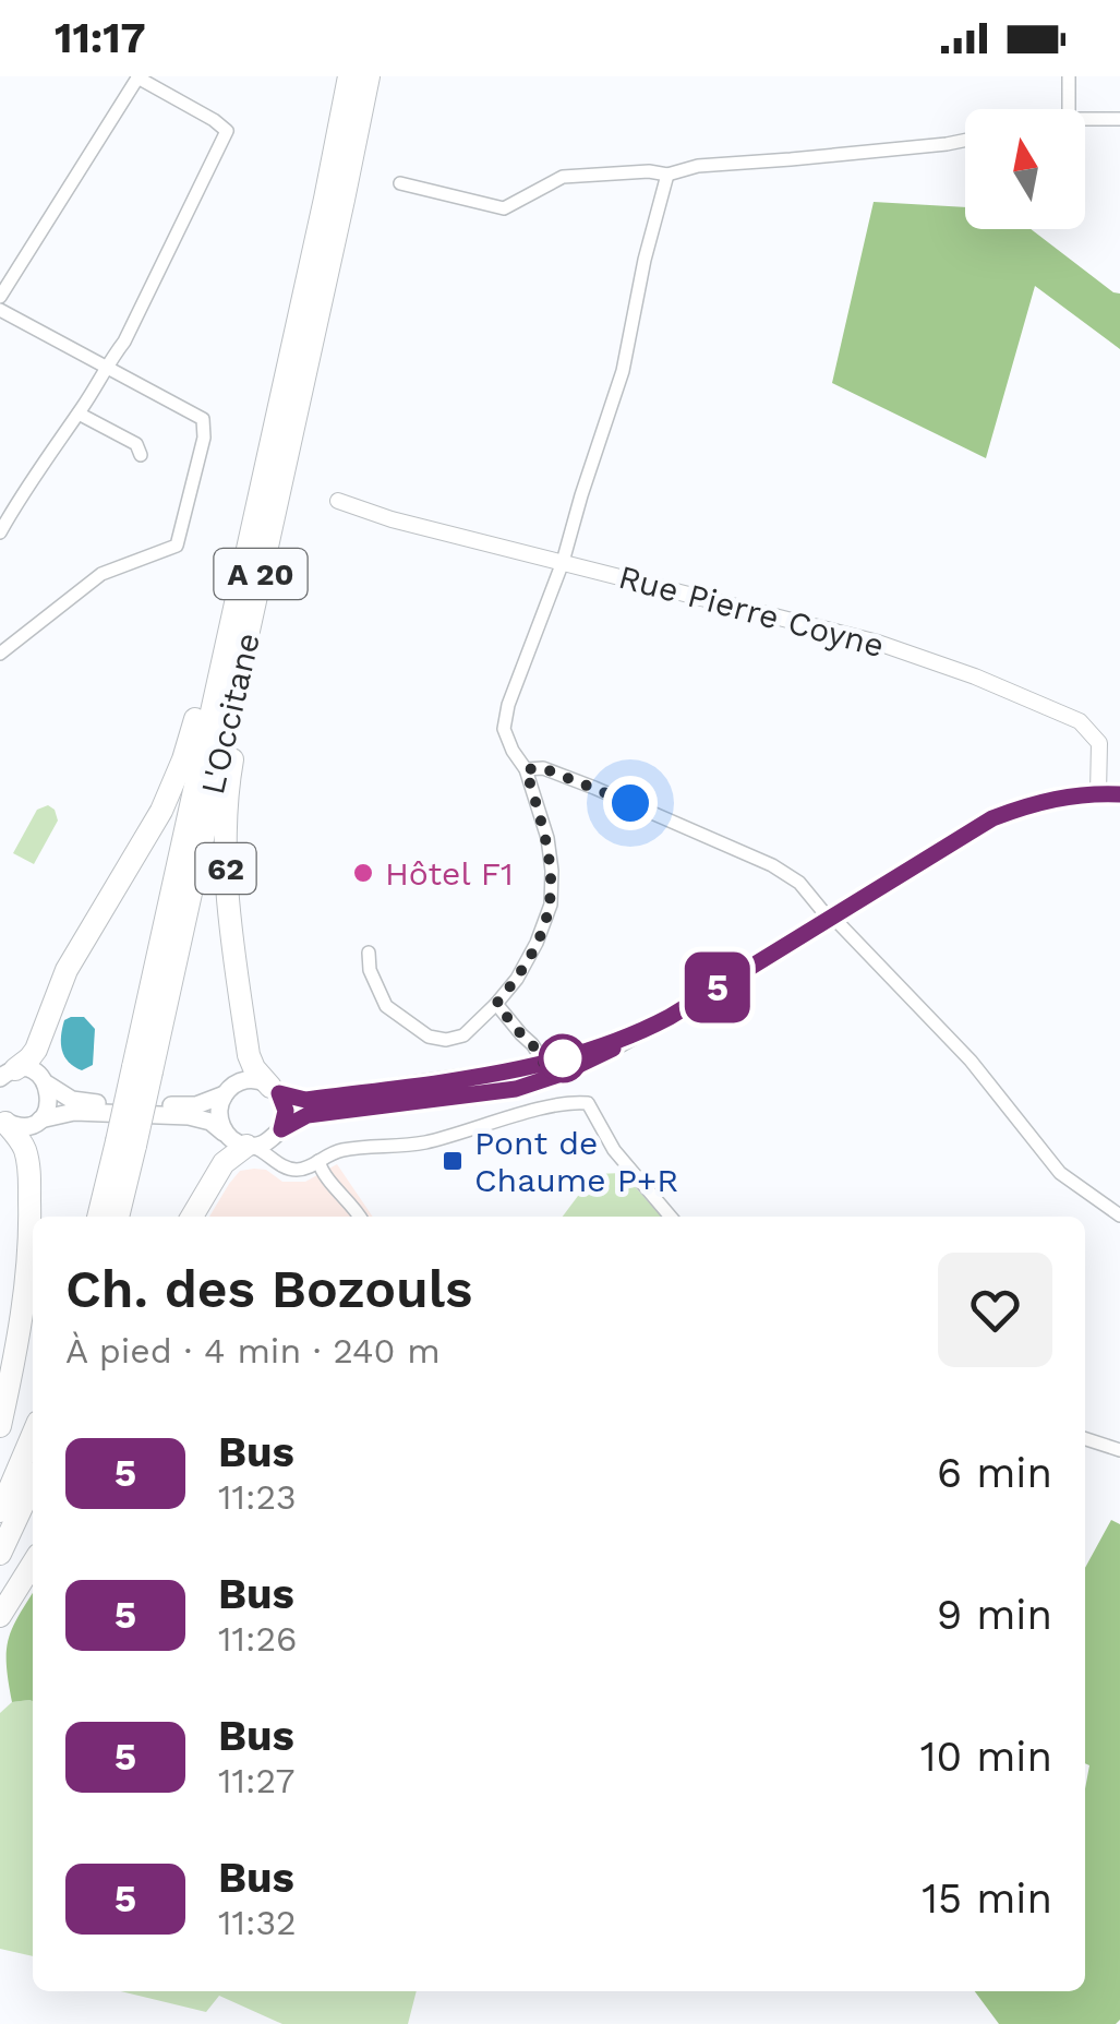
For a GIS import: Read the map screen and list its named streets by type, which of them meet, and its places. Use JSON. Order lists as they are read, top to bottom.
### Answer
{
  "streets": {
    "highway": ["A 20", "L'Occitane", "62"],
    "street": ["Rue Pierre Coyne"]
  },
  "crossings": [
    ["L'Occitane", "62"]
  ],
  "places": {
    "other": ["Hôtel F1"],
    "transit": ["Pont de Chaume P+R"]
  },
  "lines": ["bus line 5"],
  "north": "top",
  "page": {
    "status": "11:17",
    "on_map": "5",
    "heading": ["Ch. des Bozouls", "À pied · 4 min · 240 m"],
    "list": [
      {
        "mark": "5",
        "name": "Bus",
        "note": "11:23",
        "value": "6 min"
      },
      {
        "mark": "5",
        "name": "Bus",
        "note": "11:26",
        "value": "9 min"
      },
      {
        "mark": "5",
        "name": "Bus",
        "note": "11:27",
        "value": "10 min"
      },
      {
        "mark": "5",
        "name": "Bus",
        "note": "11:32",
        "value": "15 min"
      }
    ]
  }
}
